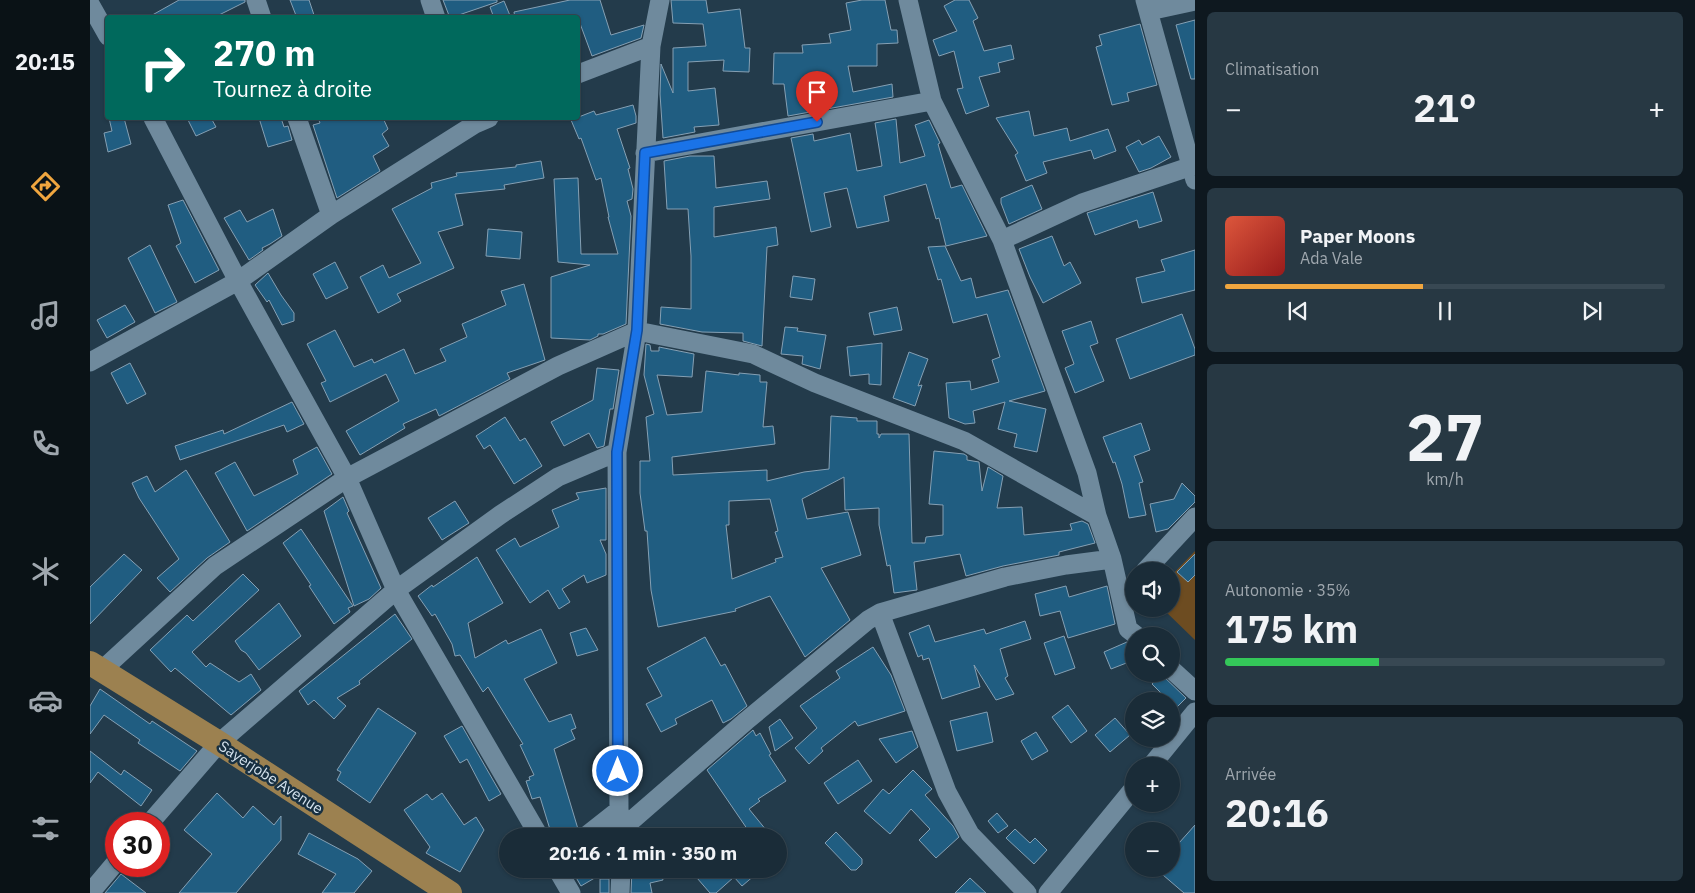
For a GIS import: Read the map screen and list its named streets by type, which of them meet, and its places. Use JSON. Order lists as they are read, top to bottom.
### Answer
{
  "streets": {
    "main road": ["Sayerjobe Avenue"]
  },
  "page": {
    "tabs": "20:15",
    "tile": [
      "Climatisation",
      ["27", "km/h"],
      ["Autonomie · 35%", "175 km"],
      ["Arrivée", "20:16"]
    ],
    "turn": ["270 m", "Tournez à droite"],
    "heat": ["−", "21°", "+"],
    "song": ["Paper Moons", "Ada Vale"],
    "map_buttons": ["+", "−"],
    "limit": "30",
    "trip": "20:16 · 1 min · 350 m"
  }
}
